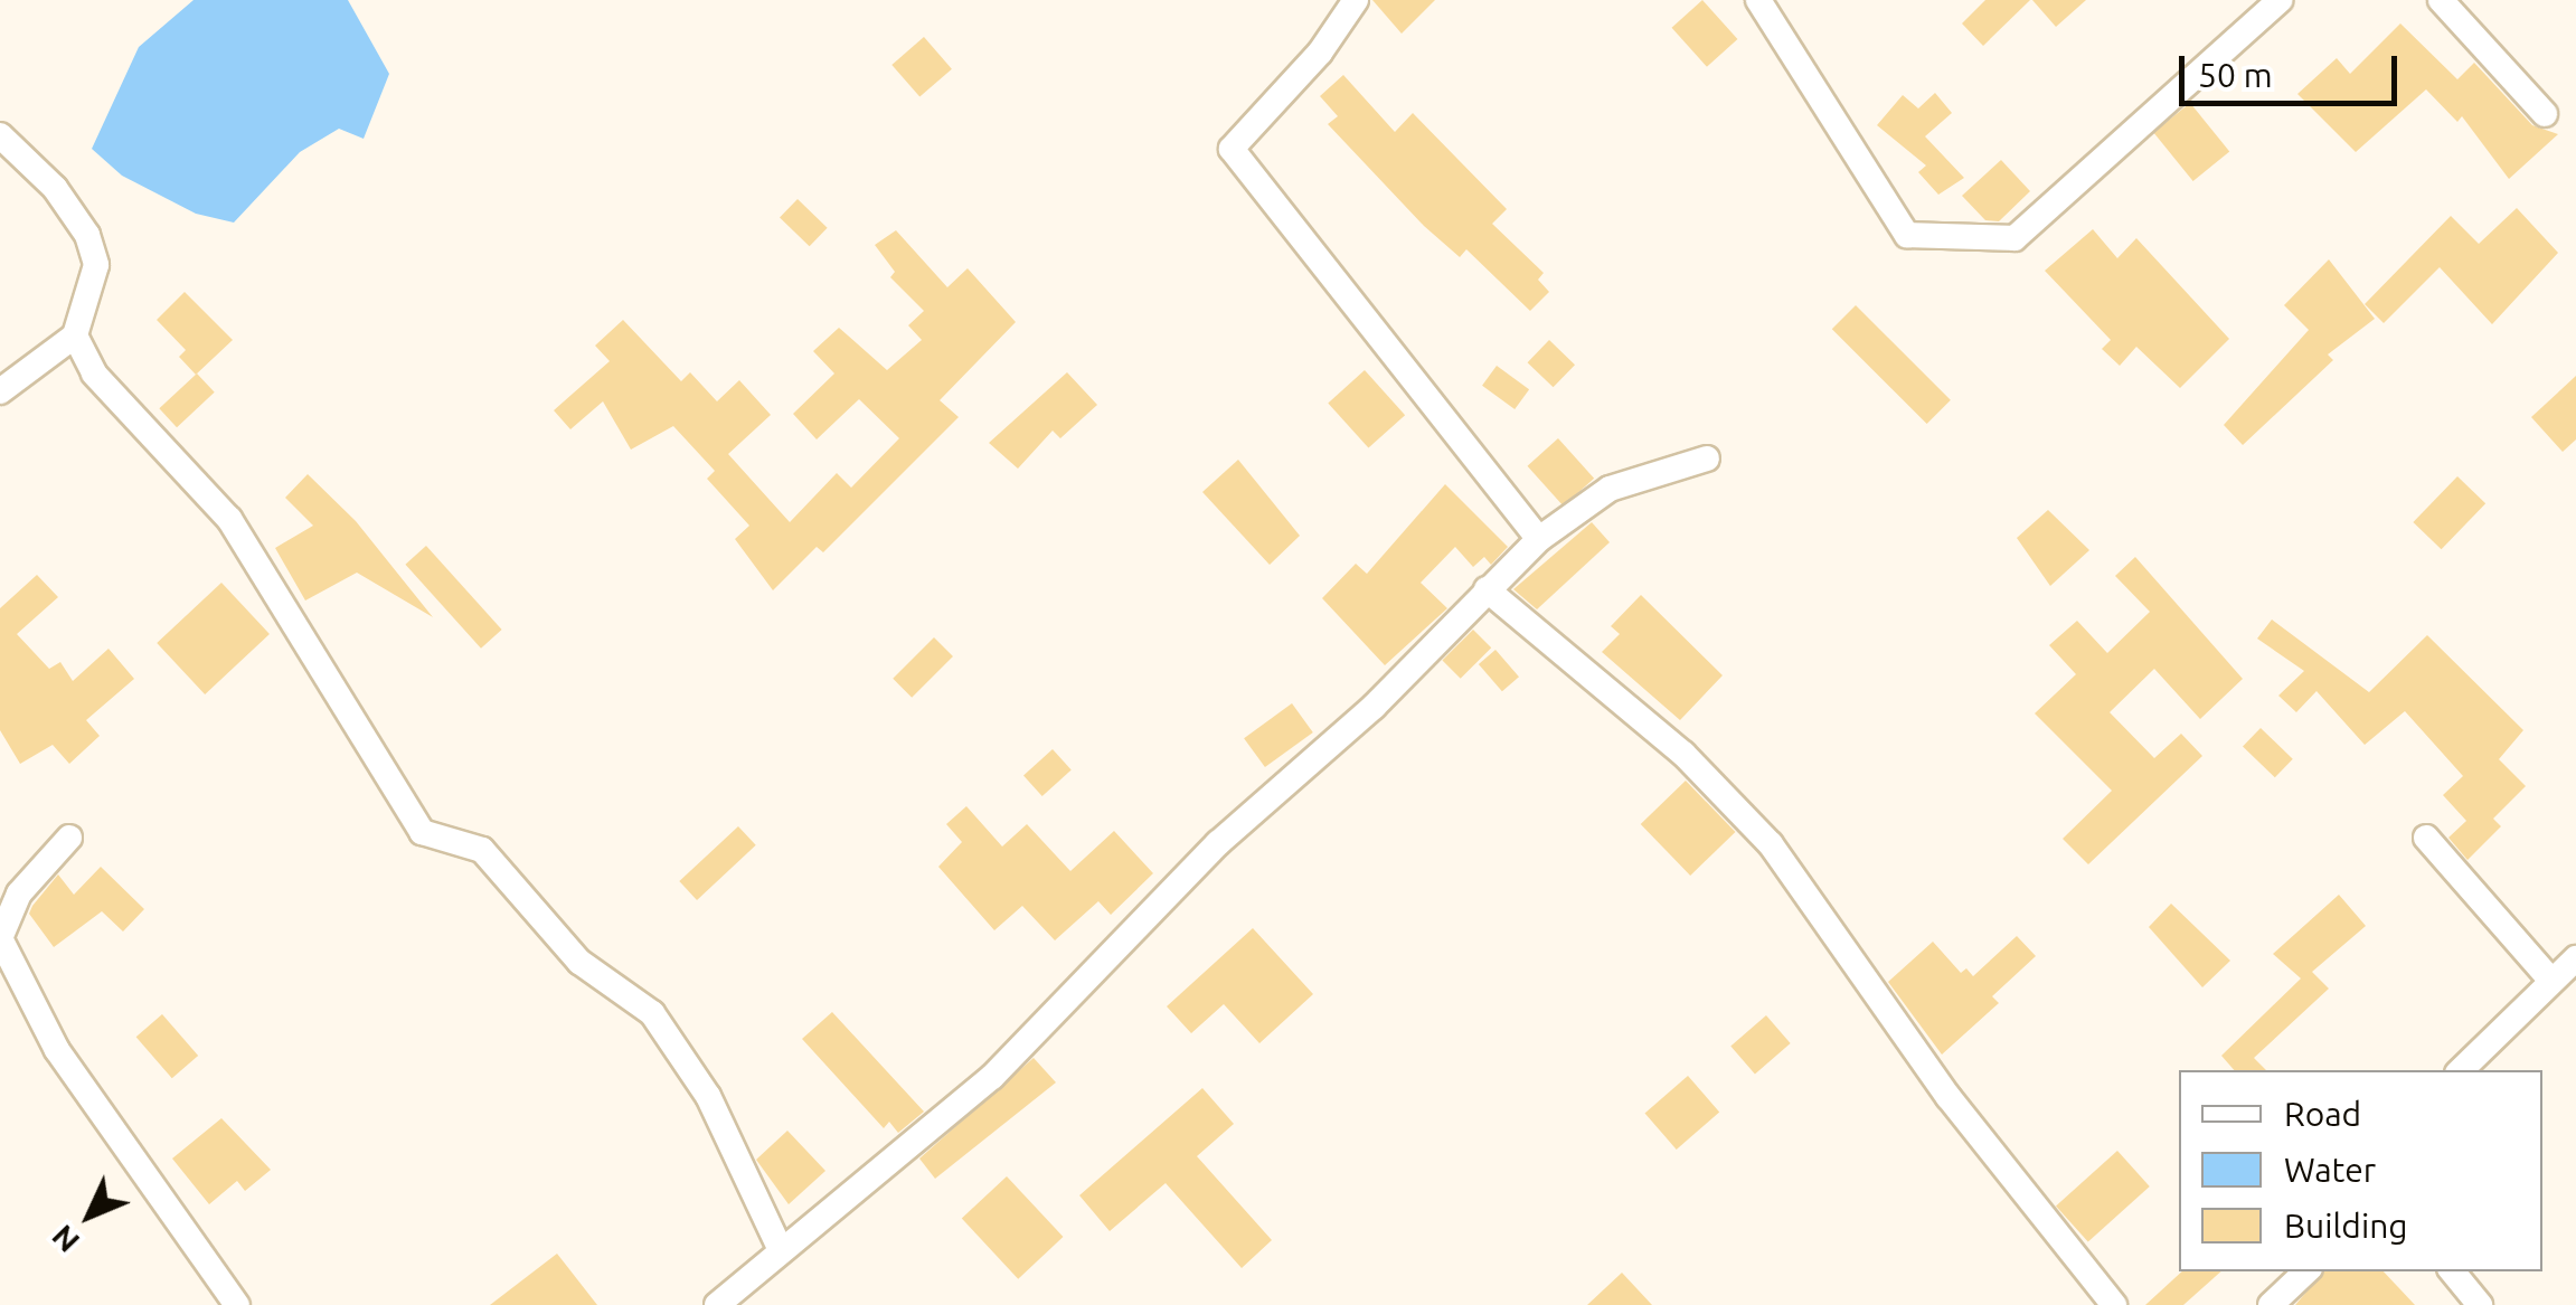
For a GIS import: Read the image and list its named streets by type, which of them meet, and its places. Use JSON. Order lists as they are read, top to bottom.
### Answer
{
  "legend": ["Road", "Water", "Building"],
  "scale_bar": "50 m",
  "north": "bottom left"
}
